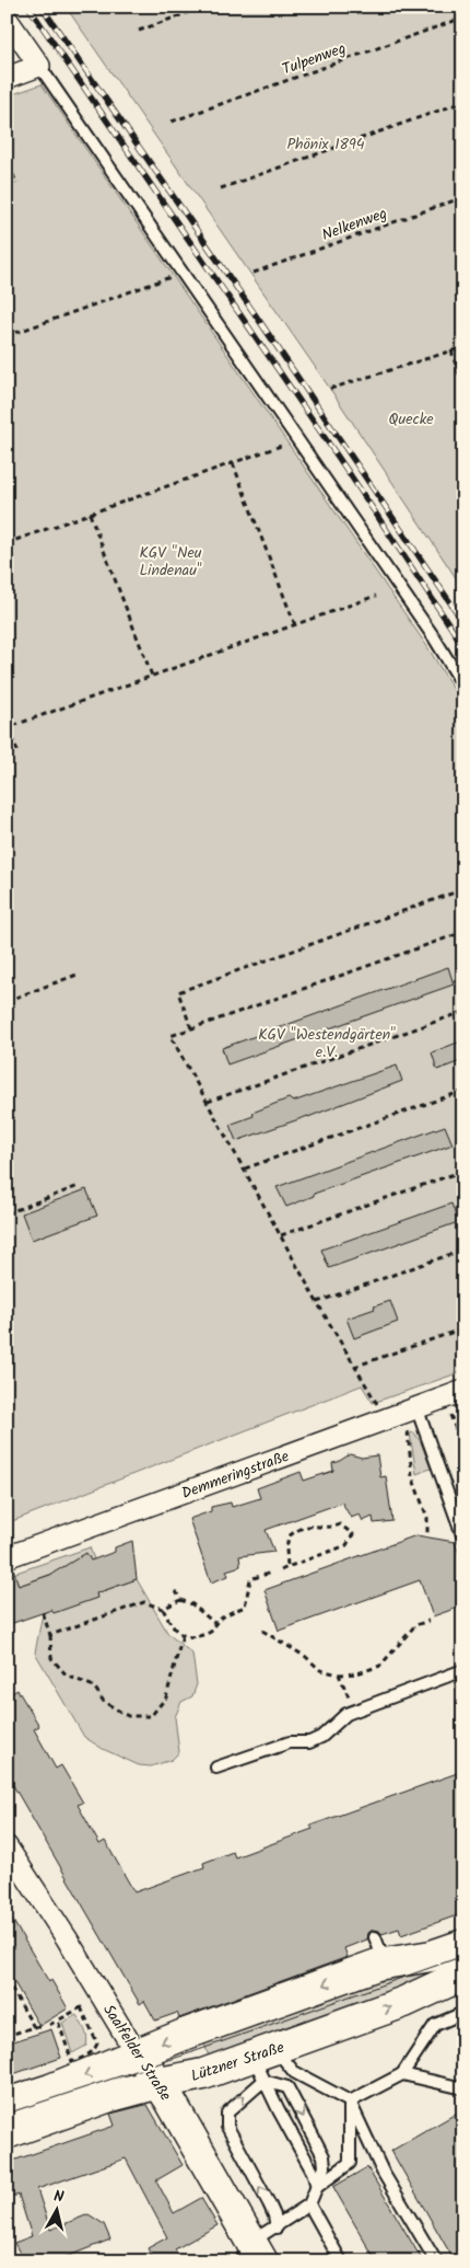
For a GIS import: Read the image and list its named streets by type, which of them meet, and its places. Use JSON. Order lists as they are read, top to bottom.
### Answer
{
  "streets": {
    "main road": ["Saalfelder Straße", "Lützner Straße"],
    "street": ["Demmeringstraße"],
    "path": ["Tulpenweg", "Nelkenweg"]
  },
  "crossings": [
    ["Saalfelder Straße", "Lützner Straße"]
  ],
  "parks": [
    "Phönix 1894",
    "Quecke",
    "KGV \"Neu Lindenau\"",
    "KGV \"Westendgärten\" e.V."
  ],
  "north": "top"
}
